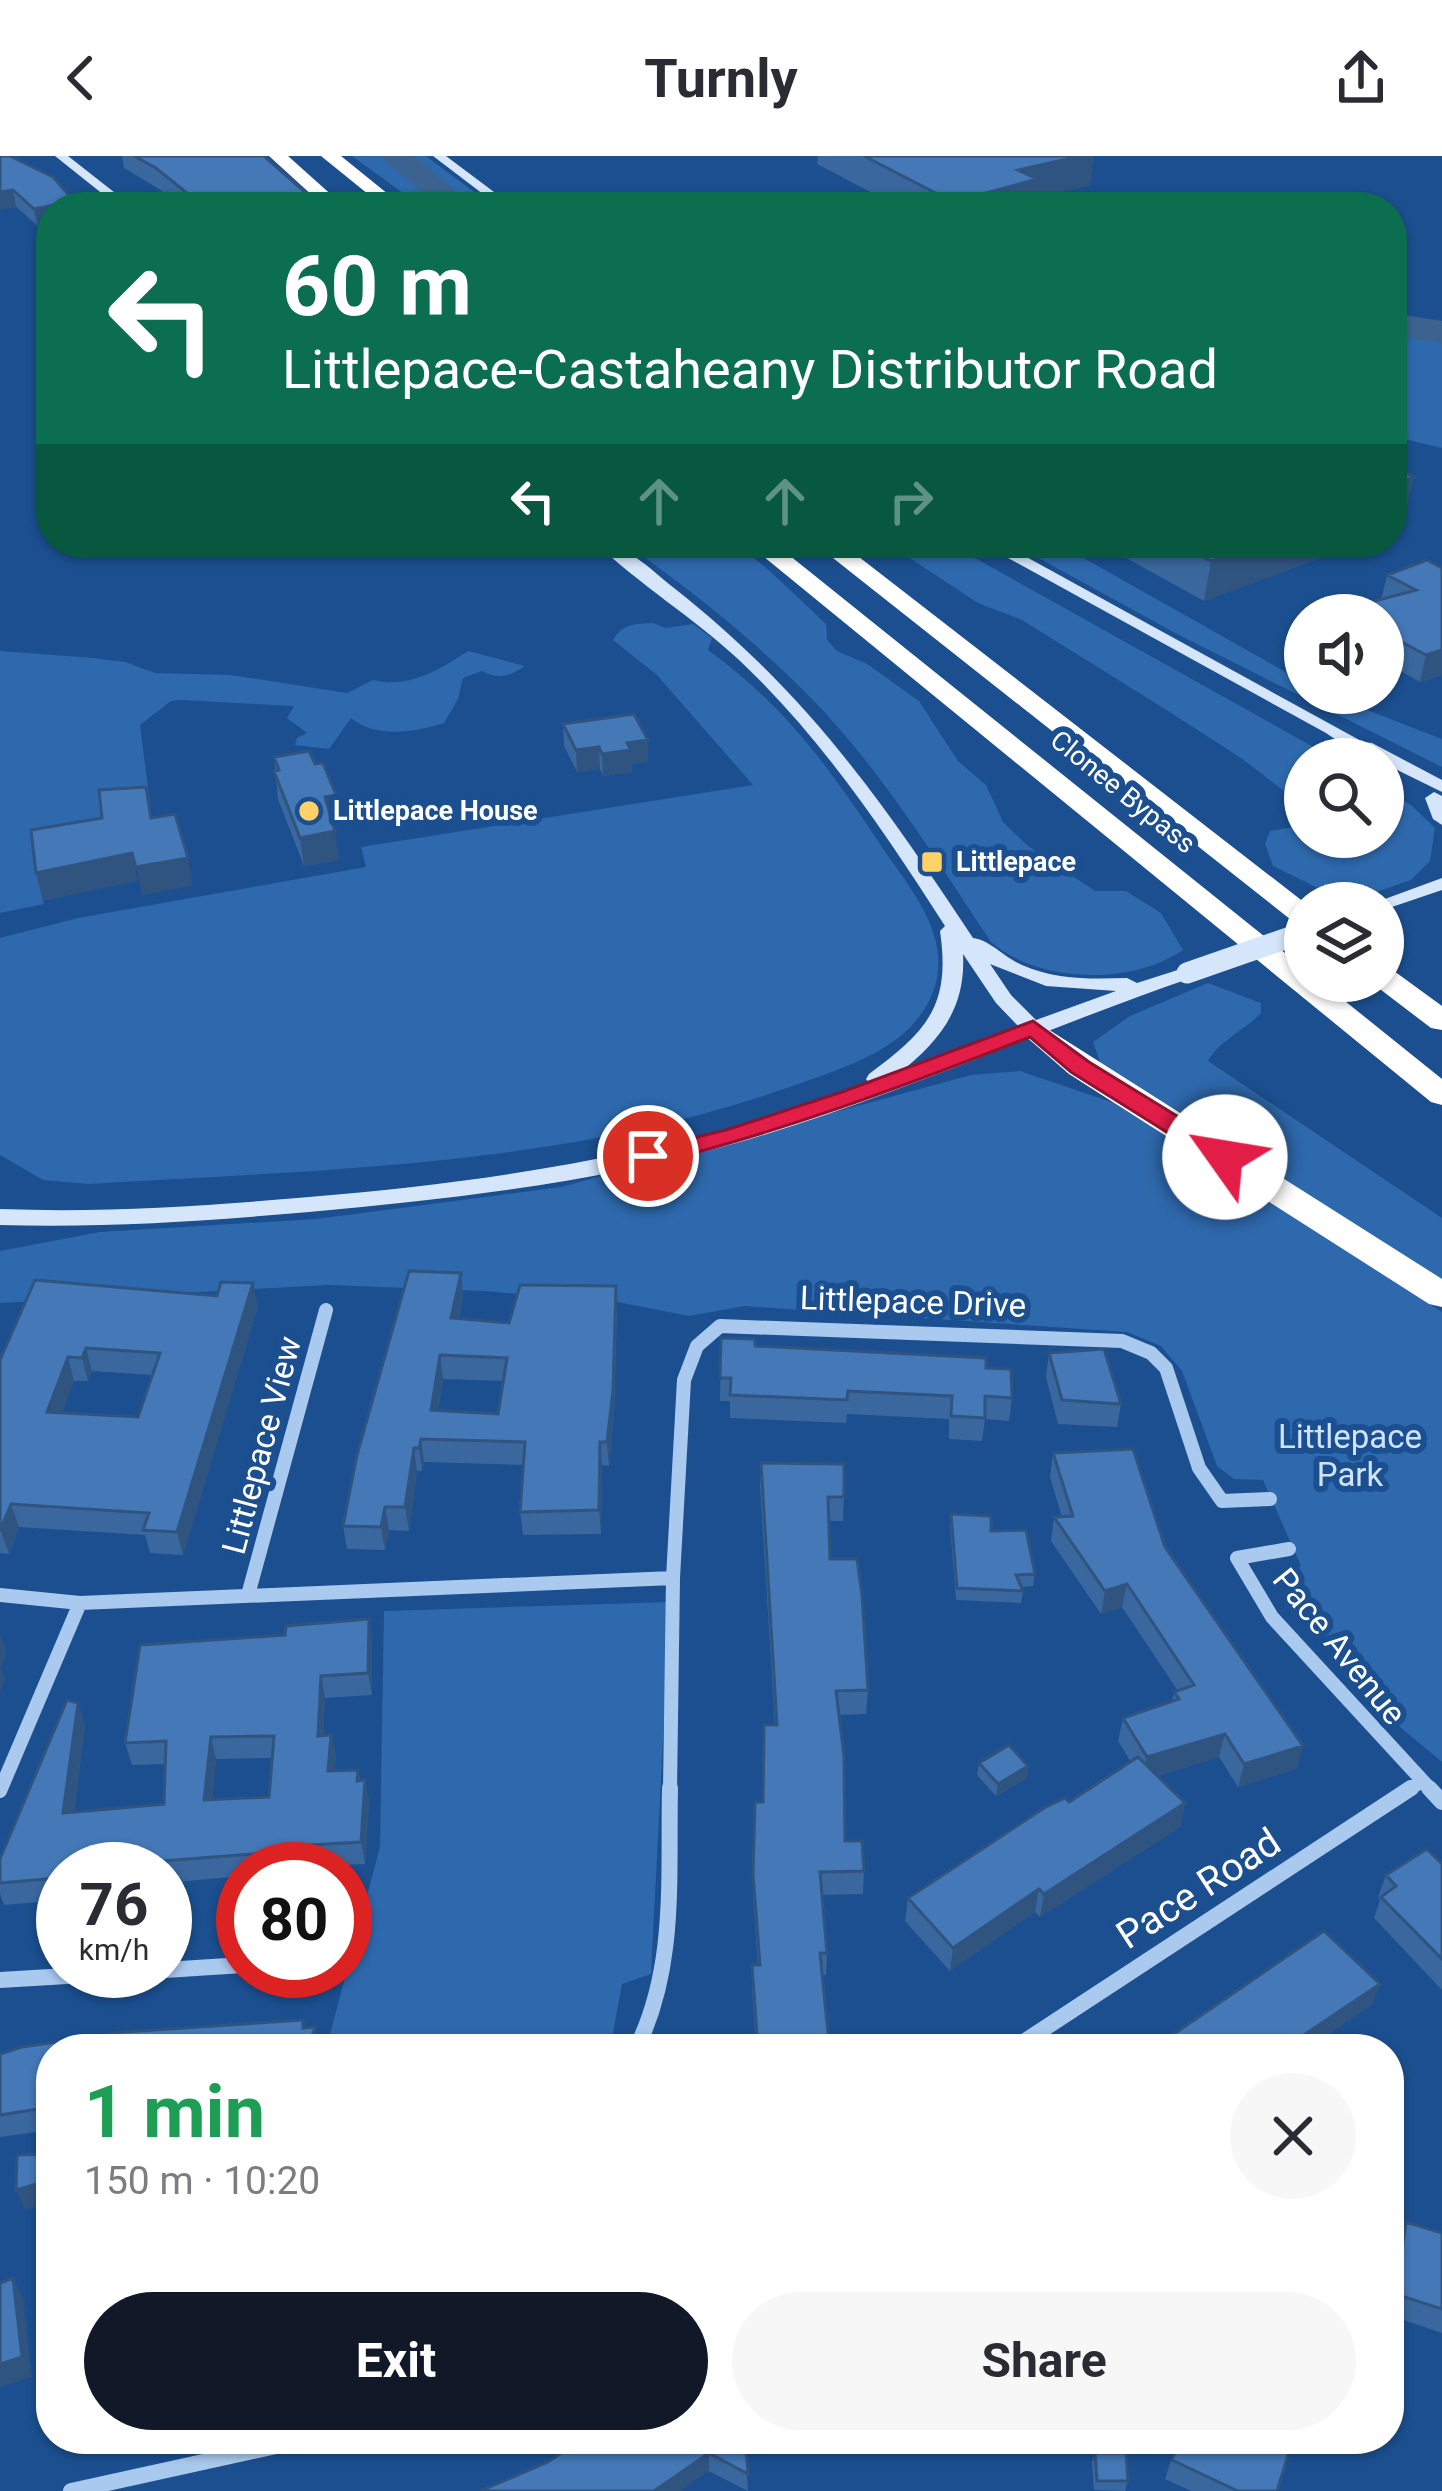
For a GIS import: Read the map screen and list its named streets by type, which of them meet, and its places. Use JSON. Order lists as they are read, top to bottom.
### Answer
{
  "streets": {
    "highway": ["Clonee Bypass"],
    "street": [
      "Littlepace Drive",
      "Littlepace View",
      "Pace Avenue",
      "Pace Road"
    ]
  },
  "crossings": [
    ["Pace Avenue", "Pace Road"]
  ],
  "parks": ["Littlepace Park"],
  "places": {
    "other": ["Littlepace House"],
    "transit": ["Littlepace"]
  },
  "page": {
    "header": "Turnly",
    "turn": ["60 m", "Littlepace-Castaheany Distributor Road"],
    "speed": "76 km/h",
    "limit": "80",
    "heading": ["1 min", "150 m · 10:20"],
    "buttons": ["Exit", "Share"]
  }
}
